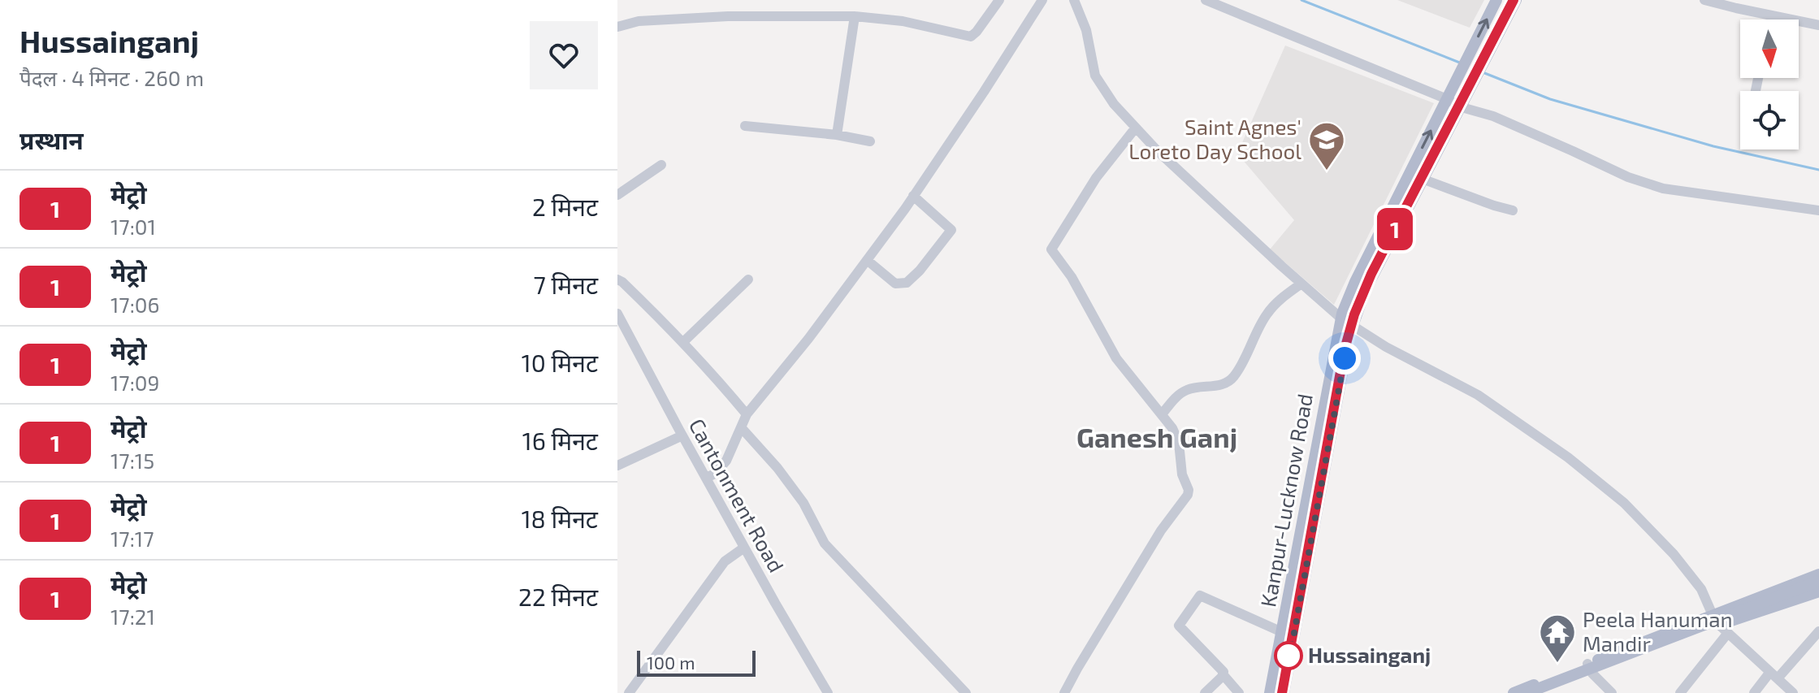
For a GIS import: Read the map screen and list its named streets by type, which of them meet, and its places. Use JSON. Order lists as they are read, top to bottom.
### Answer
{
  "streets": {
    "main road": ["Kanpur-Lucknow Road"],
    "street": ["Cantonment Road"]
  },
  "districts": ["Ganesh Ganj"],
  "places": {
    "school or university": ["Saint Agnes' Loreto Day School"],
    "other": ["Hussainganj"],
    "temple": ["Peela Hanuman Mandir"]
  },
  "lines": ["metro line 1"],
  "scale_bar": "100 m",
  "north": "bottom",
  "page": {
    "heading": [
      ["Hussainganj", "पैदल · 4 मिनट · 260 m"],
      "प्रस्थान"
    ],
    "on_map": "1",
    "list": [
      {
        "mark": "1",
        "name": "मेट्रो",
        "note": "17:01",
        "value": "2 मिनट"
      },
      {
        "mark": "1",
        "name": "मेट्रो",
        "note": "17:06",
        "value": "7 मिनट"
      },
      {
        "mark": "1",
        "name": "मेट्रो",
        "note": "17:09",
        "value": "10 मिनट"
      },
      {
        "mark": "1",
        "name": "मेट्रो",
        "note": "17:15",
        "value": "16 मिनट"
      },
      {
        "mark": "1",
        "name": "मेट्रो",
        "note": "17:17",
        "value": "18 मिनट"
      },
      {
        "mark": "1",
        "name": "मेट्रो",
        "note": "17:21",
        "value": "22 मिनट"
      }
    ],
    "scale": "100 m"
  }
}
